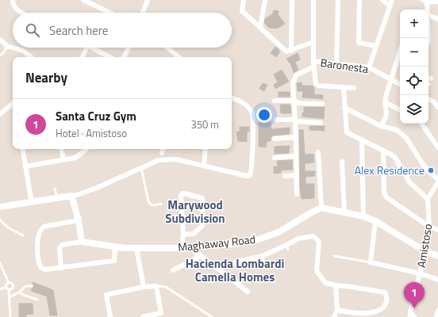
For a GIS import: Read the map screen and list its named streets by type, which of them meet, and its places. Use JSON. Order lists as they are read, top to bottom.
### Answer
{
  "streets": {
    "street": ["Baronesta", "Maghaway Road", "Amistoso"]
  },
  "districts": ["Marywood Subdivision", "Hacienda Lombardi Camella Homes"],
  "places": ["Alex Residence"],
  "page": {
    "map_buttons": ["+", "−"],
    "search": "Search here",
    "heading": "Nearby",
    "list": [
      {
        "mark": "1",
        "name": "Santa Cruz Gym",
        "note": "Hotel · Amistoso",
        "value": "350 m"
      }
    ],
    "pins": "1"
  }
}
